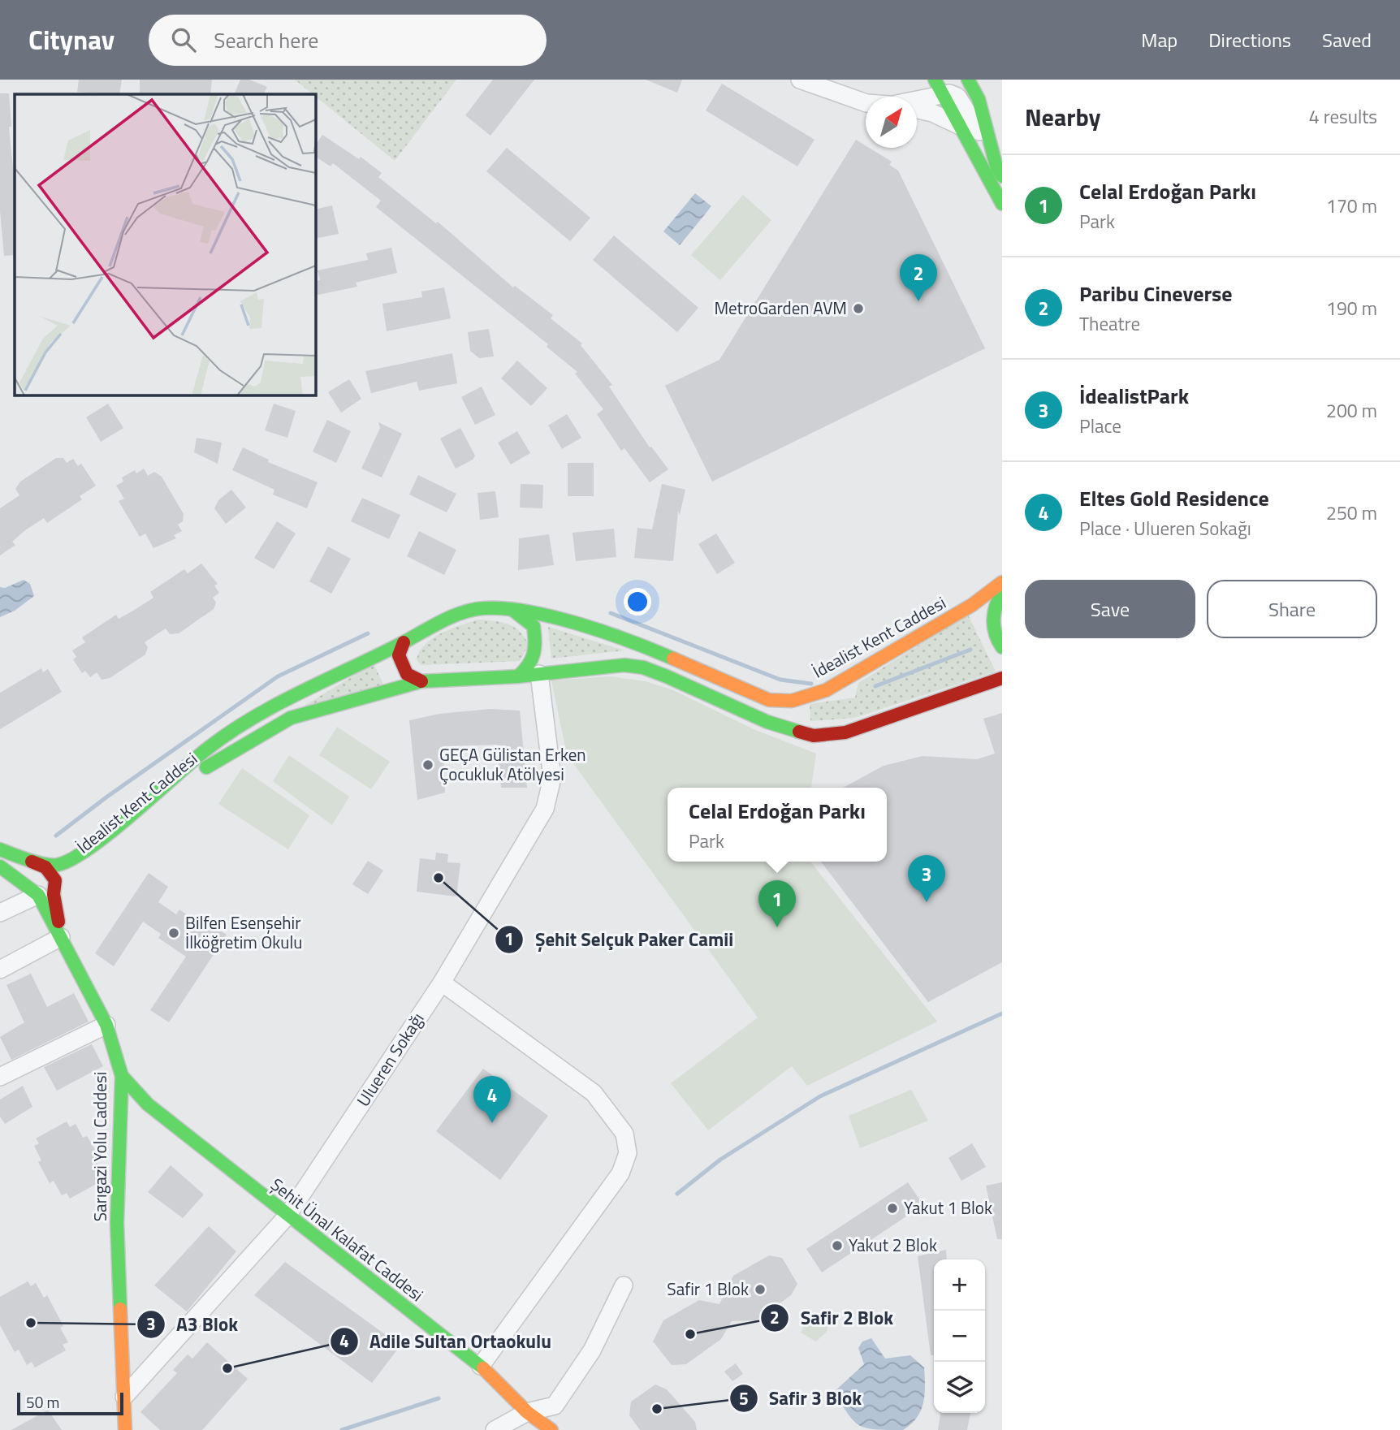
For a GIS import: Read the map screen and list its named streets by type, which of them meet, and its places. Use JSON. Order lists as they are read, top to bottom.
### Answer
{
  "streets": {
    "street": [
      "İdealist Kent Caddesi",
      "Ulueren Sokağı",
      "Sarıgazi Yolu Caddesi",
      "Şehit Ünal Kalafat Caddesi"
    ]
  },
  "crossings": [
    ["İdealist Kent Caddesi", "Ulueren Sokağı"],
    ["Ulueren Sokağı", "Sarıgazi Yolu Caddesi"],
    ["Ulueren Sokağı", "Şehit Ünal Kalafat Caddesi"],
    ["Sarıgazi Yolu Caddesi", "Şehit Ünal Kalafat Caddesi"]
  ],
  "places": [
    "MetroGarden AVM",
    "GEÇA Gülistan Erken Çocukluk Atölyesi",
    "Şehit Selçuk Paker Camii",
    "Bilfen Esenşehir İlköğretim Okulu",
    "Yakut 1 Blok",
    "Yakut 2 Blok",
    "Safir 1 Blok",
    "A3 Blok",
    "Safir 2 Blok",
    "Adile Sultan Ortaokulu",
    "Safir 3 Blok"
  ],
  "scale_bar": "50 m",
  "north": "top right",
  "page": {
    "header": "Citynav",
    "search": "Search here",
    "nav": ["Map", "Directions", "Saved"],
    "heading": ["Nearby", "4 results"],
    "list": [
      {
        "mark": "1",
        "name": "Celal Erdoğan Parkı",
        "note": "Park",
        "value": "170 m"
      },
      {
        "mark": "2",
        "name": "Paribu Cineverse",
        "note": "Theatre",
        "value": "190 m"
      },
      {
        "mark": "3",
        "name": "İdealistPark",
        "note": "Place",
        "value": "200 m"
      },
      {
        "mark": "4",
        "name": "Eltes Gold Residence",
        "note": "Place · Ulueren Sokağı",
        "value": "250 m"
      }
    ],
    "pins": [
      "2",
      "3",
      "1",
      "4"
    ],
    "buttons": ["Save", "Share"],
    "popup": ["Celal Erdoğan Parkı", "Park"],
    "map_buttons": ["+", "−"],
    "scale": "50 m"
  }
}
